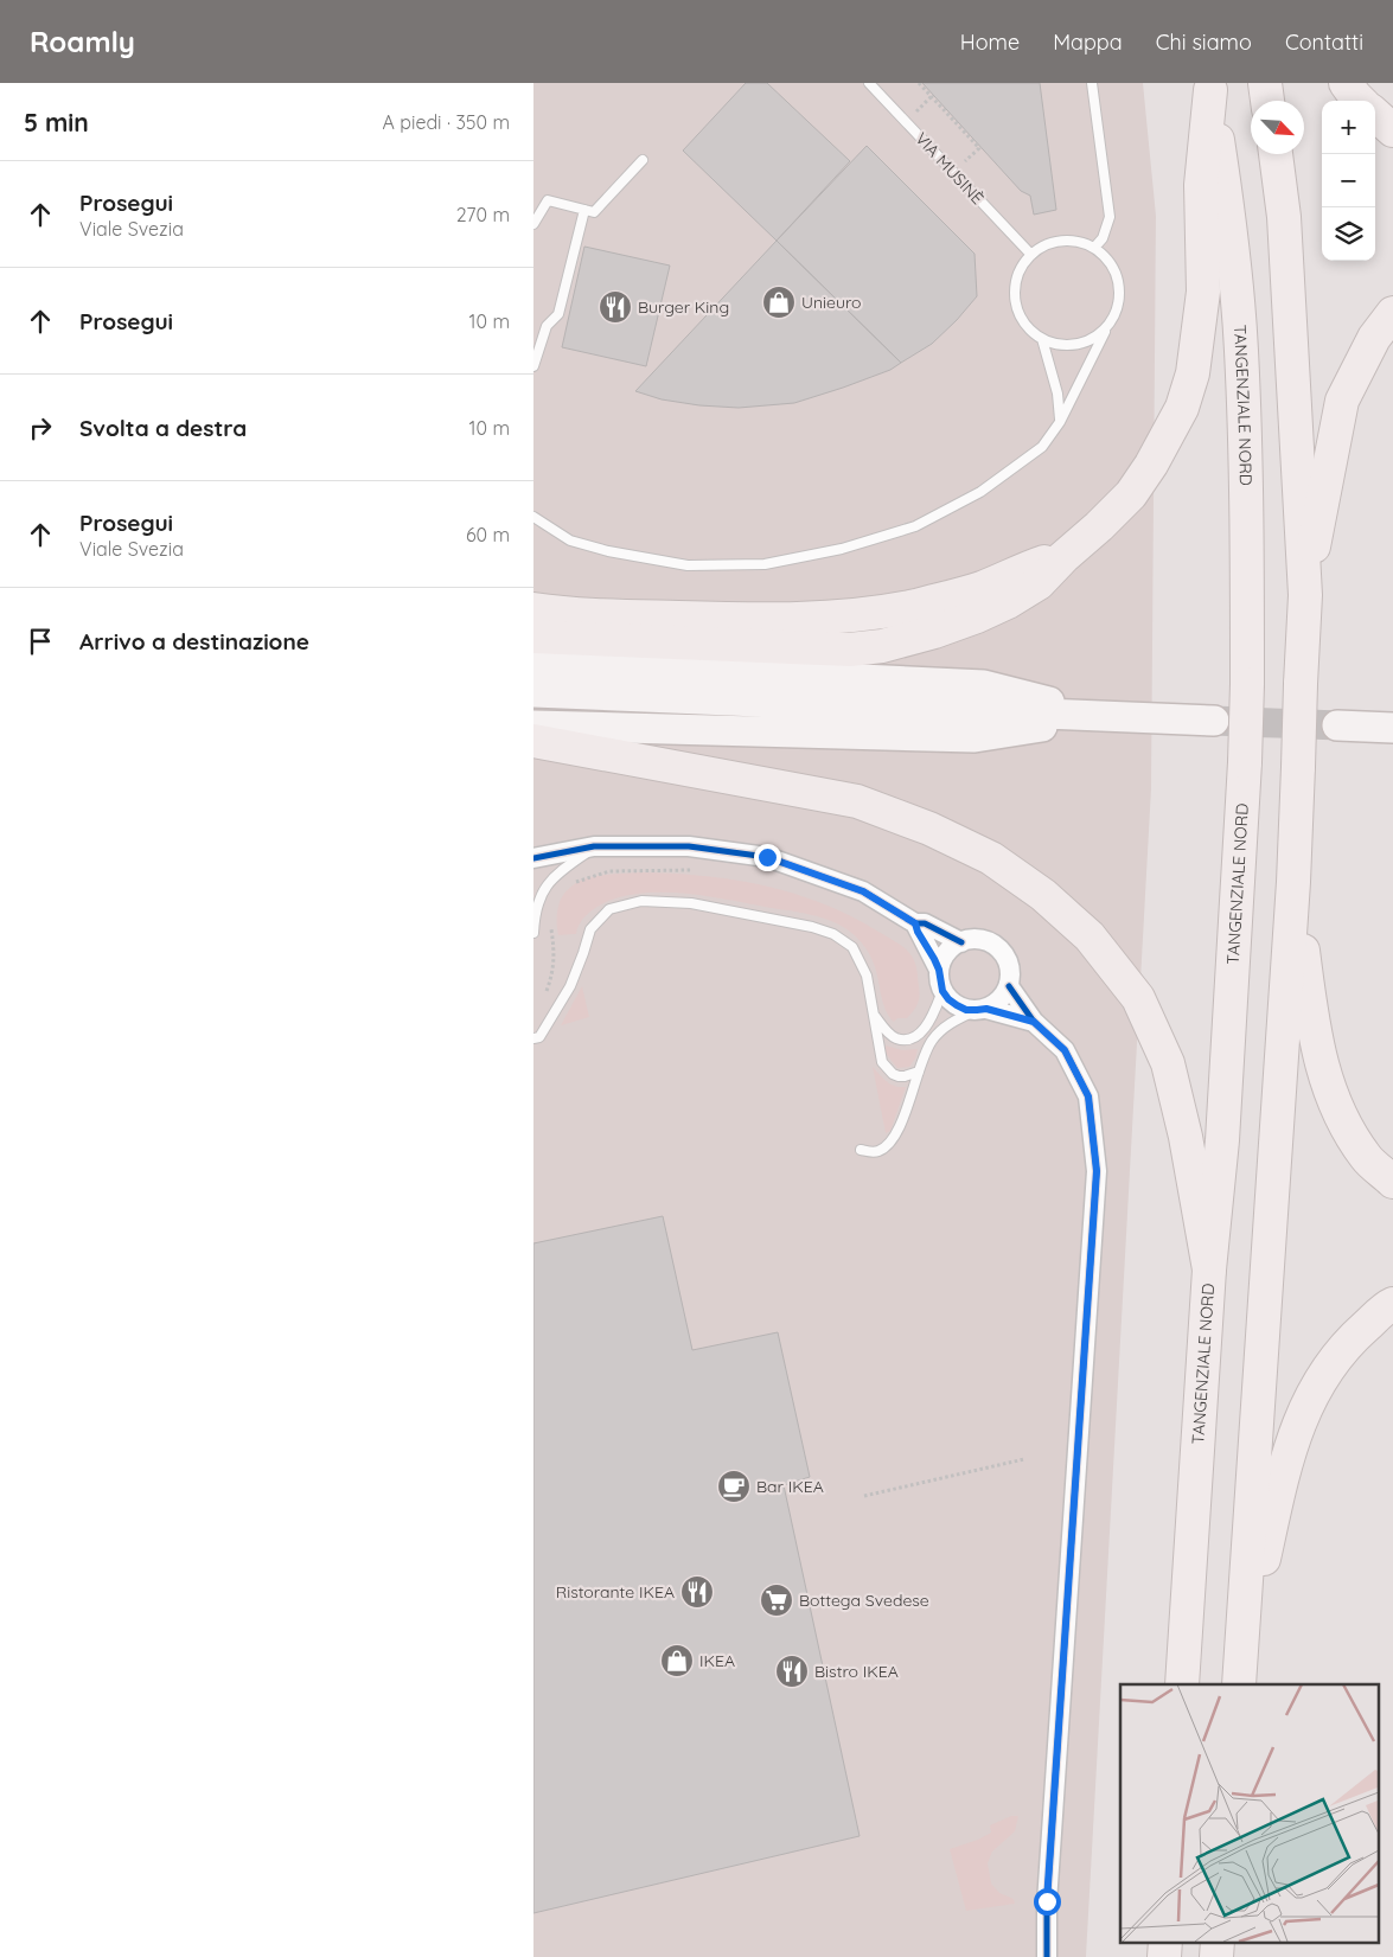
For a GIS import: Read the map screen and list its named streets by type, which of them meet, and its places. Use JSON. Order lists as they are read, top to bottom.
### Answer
{
  "streets": {
    "highway": ["TANGENZIALE NORD"],
    "lane": ["VIA MUSINÈ"]
  },
  "places": {
    "shop": ["Unieuro", "IKEA"],
    "restaurant": ["Burger King", "Ristorante IKEA", "Bistro IKEA"],
    "cafe": ["Bar IKEA"],
    "supermarket": ["Bottega Svedese"]
  },
  "north": "bottom right",
  "page": {
    "header": "Roamly",
    "nav": [
      "Home",
      "Mappa",
      "Chi siamo",
      "Contatti"
    ],
    "heading": ["5 min", "A piedi · 350 m"],
    "map_buttons": ["+", "−"],
    "list": [
      ["Prosegui", "Viale Svezia", "270 m"],
      ["Prosegui", "10 m"],
      ["Svolta a destra", "10 m"],
      ["Prosegui", "Viale Svezia", "60 m"],
      "Arrivo a destinazione"
    ]
  }
}
